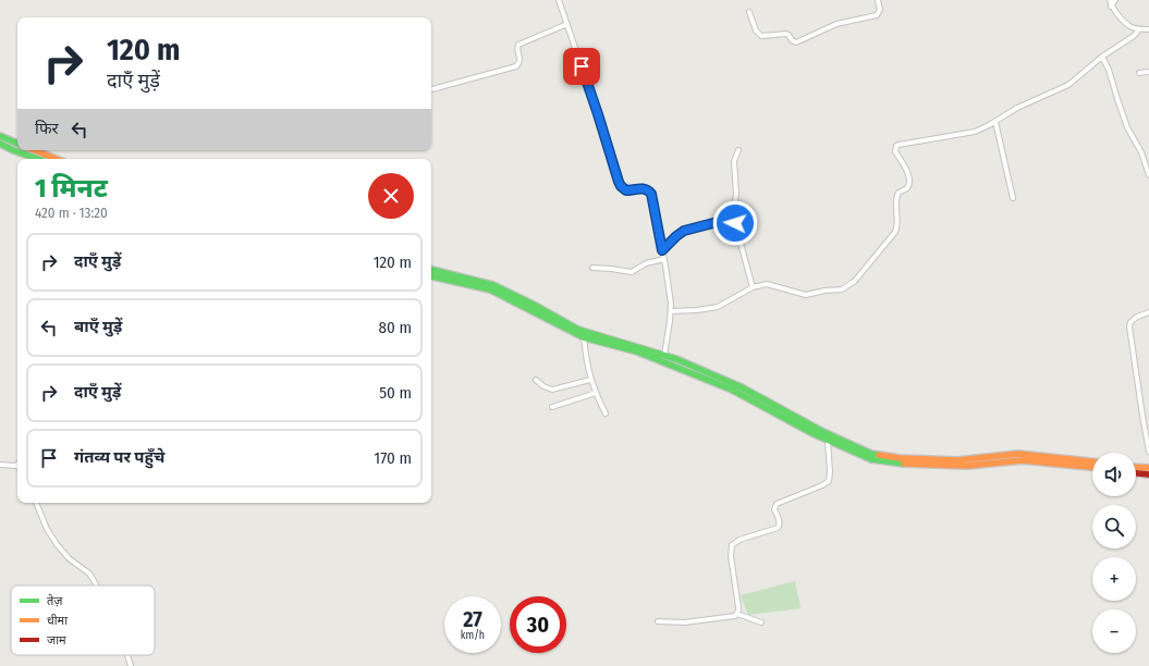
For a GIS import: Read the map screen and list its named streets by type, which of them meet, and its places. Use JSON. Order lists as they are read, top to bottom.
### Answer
{
  "legend": ["तेज़", "धीमा", "जाम"],
  "page": {
    "turn": ["120 m", "दाएँ मुड़ें"],
    "then": "फिर",
    "heading": ["1 मिनट", "420 m · 13:20"],
    "list": [
      {
        "name": "दाएँ मुड़ें",
        "value": "120 m"
      },
      {
        "name": "बाएँ मुड़ें",
        "value": "80 m"
      },
      {
        "name": "दाएँ मुड़ें",
        "value": "50 m"
      },
      {
        "name": "गंतव्य पर पहुँचे",
        "value": "170 m"
      }
    ],
    "map_buttons": ["+", "−"],
    "speed": "27 km/h",
    "limit": "30"
  }
}
